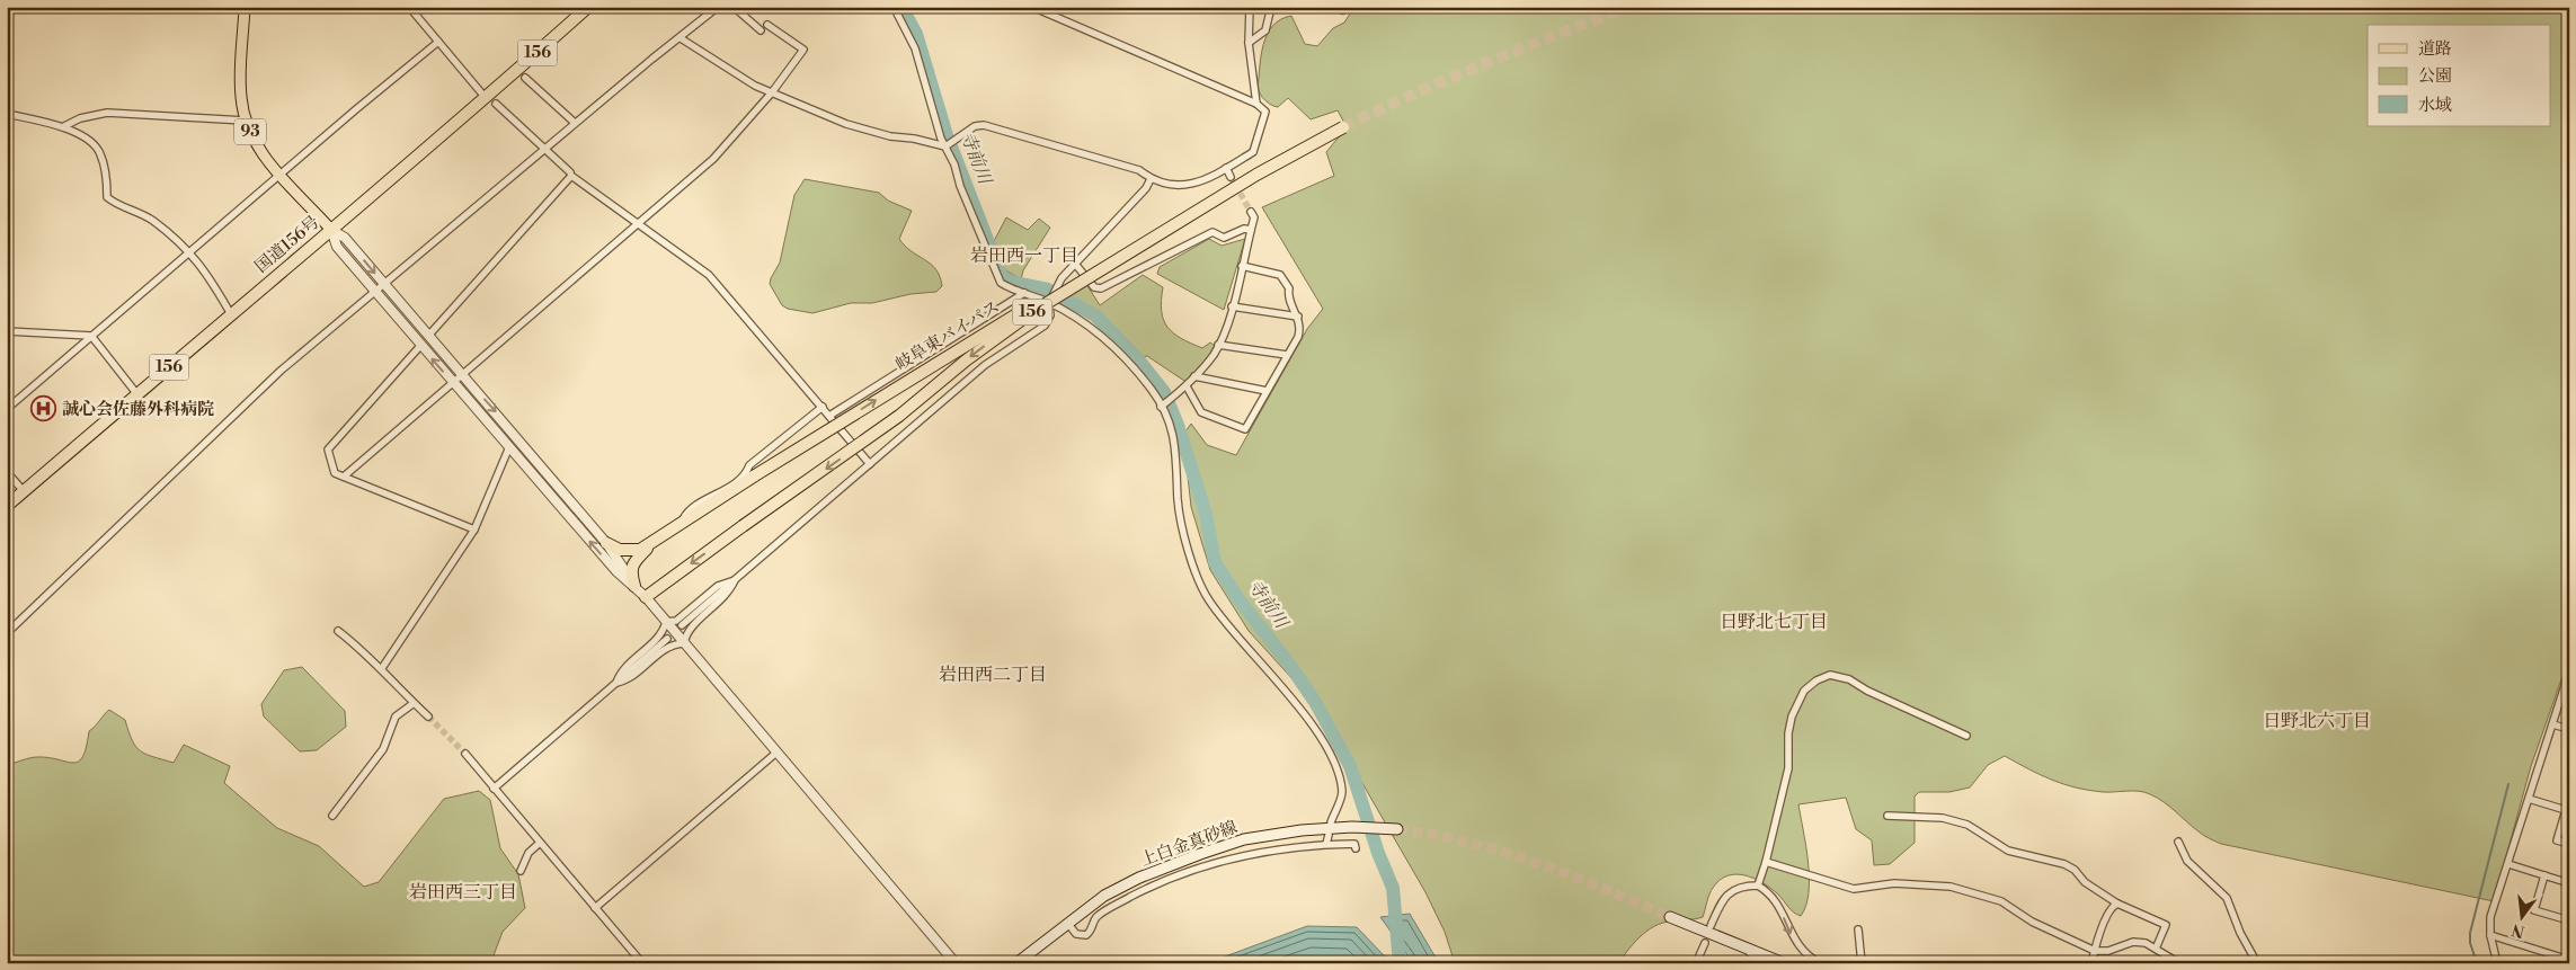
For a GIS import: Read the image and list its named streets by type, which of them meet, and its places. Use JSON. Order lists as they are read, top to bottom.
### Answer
{
  "streets": {
    "highway": ["156", "国道156号", "岐阜東バイパス"],
    "main road": ["93", "上白金真砂線"]
  },
  "crossings": [
    ["93", "国道156号"]
  ],
  "districts": [
    "岩田西一丁目",
    "日野北七丁目",
    "岩田西二丁目",
    "日野北六丁目",
    "岩田西三丁目"
  ],
  "water": ["寺前川"],
  "places": {
    "hospital": ["誠心会佐藤外科病院"]
  },
  "legend": ["道路", "公園", "水域"],
  "north": "bottom"
}
